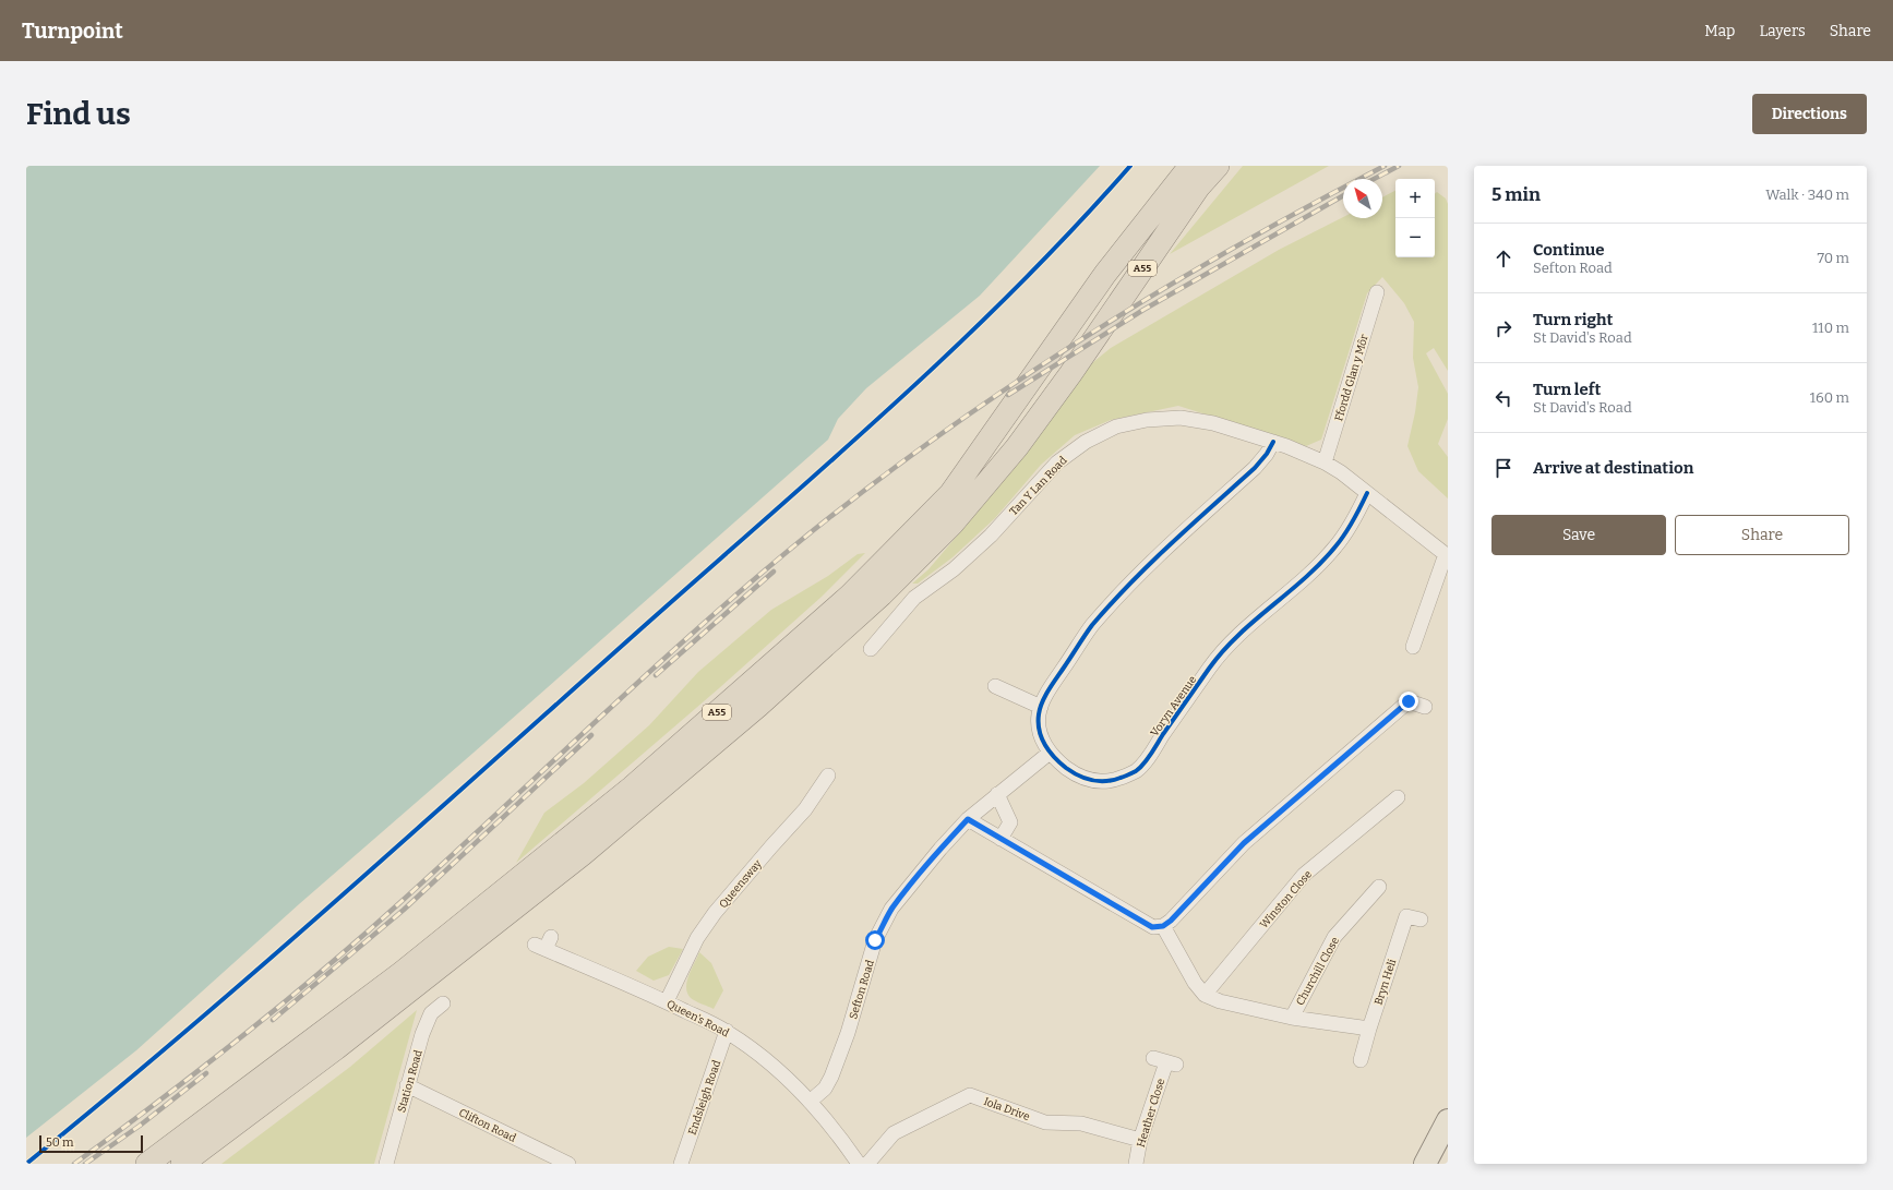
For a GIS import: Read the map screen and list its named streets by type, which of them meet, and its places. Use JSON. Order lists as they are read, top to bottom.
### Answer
{
  "streets": {
    "highway": ["A55"],
    "street": [
      "Ffordd Glan y Môr",
      "Tan Y Lan Road",
      "Voryn Avenue",
      "Queensway",
      "Winston Close",
      "Churchill Close",
      "Bryn Heli",
      "Sefton Road",
      "Queen's Road",
      "Station Road",
      "Endsleigh Road",
      "Iola Drive",
      "Heather Close",
      "Clifton Road"
    ]
  },
  "crossings": [
    ["Ffordd Glan y Môr", "Tan Y Lan Road"],
    ["Tan Y Lan Road", "Voryn Avenue"],
    ["Voryn Avenue", "Sefton Road"],
    ["Queensway", "Queen's Road"],
    ["Winston Close", "Churchill Close"],
    ["Churchill Close", "Bryn Heli"],
    ["Sefton Road", "Queen's Road"],
    ["Queen's Road", "Endsleigh Road"],
    ["Station Road", "Clifton Road"],
    ["Iola Drive", "Heather Close"]
  ],
  "scale_bar": "50 m",
  "north": "top left",
  "page": {
    "header": "Turnpoint",
    "nav": ["Map", "Layers", "Share"],
    "buttons": [
      "Directions",
      ["Save", "Share"]
    ],
    "title": "Find us",
    "heading": ["5 min", "Walk · 340 m"],
    "map_buttons": ["+", "−"],
    "list": [
      ["Continue", "Sefton Road", "70 m"],
      ["Turn right", "St David's Road", "110 m"],
      ["Turn left", "St David's Road", "160 m"],
      "Arrive at destination"
    ],
    "scale": "50 m"
  }
}
